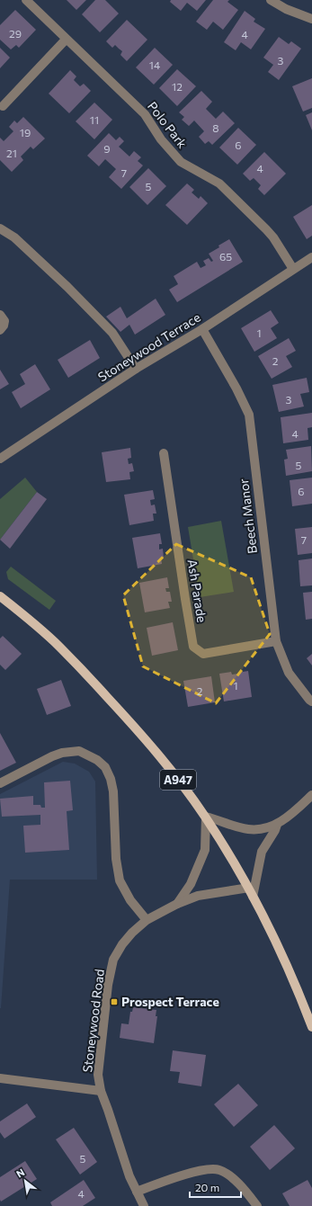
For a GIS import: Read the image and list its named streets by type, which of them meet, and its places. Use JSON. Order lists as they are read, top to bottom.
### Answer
{
  "streets": {
    "main road": ["A947"],
    "street": [
      "Polo Park",
      "Stoneywood Terrace",
      "Beech Manor",
      "Ash Parade",
      "Stoneywood Road"
    ]
  },
  "crossings": [
    ["Polo Park", "Stoneywood Terrace"],
    ["Stoneywood Terrace", "Beech Manor"],
    ["Beech Manor", "Ash Parade"],
    ["A947", "Stoneywood Road"]
  ],
  "places": {
    "transit": ["Prospect Terrace"]
  },
  "house_numbers": [
    "29",
    "4",
    "3",
    "14",
    "12",
    "11",
    "8",
    "19",
    "6",
    "9",
    "21",
    "4",
    "7",
    "5",
    "65",
    "1",
    "2",
    "3",
    "4",
    "5",
    "6",
    "7",
    "1",
    "2",
    "5",
    "4"
  ],
  "scale_bar": "20 m",
  "north": "top left"
}
